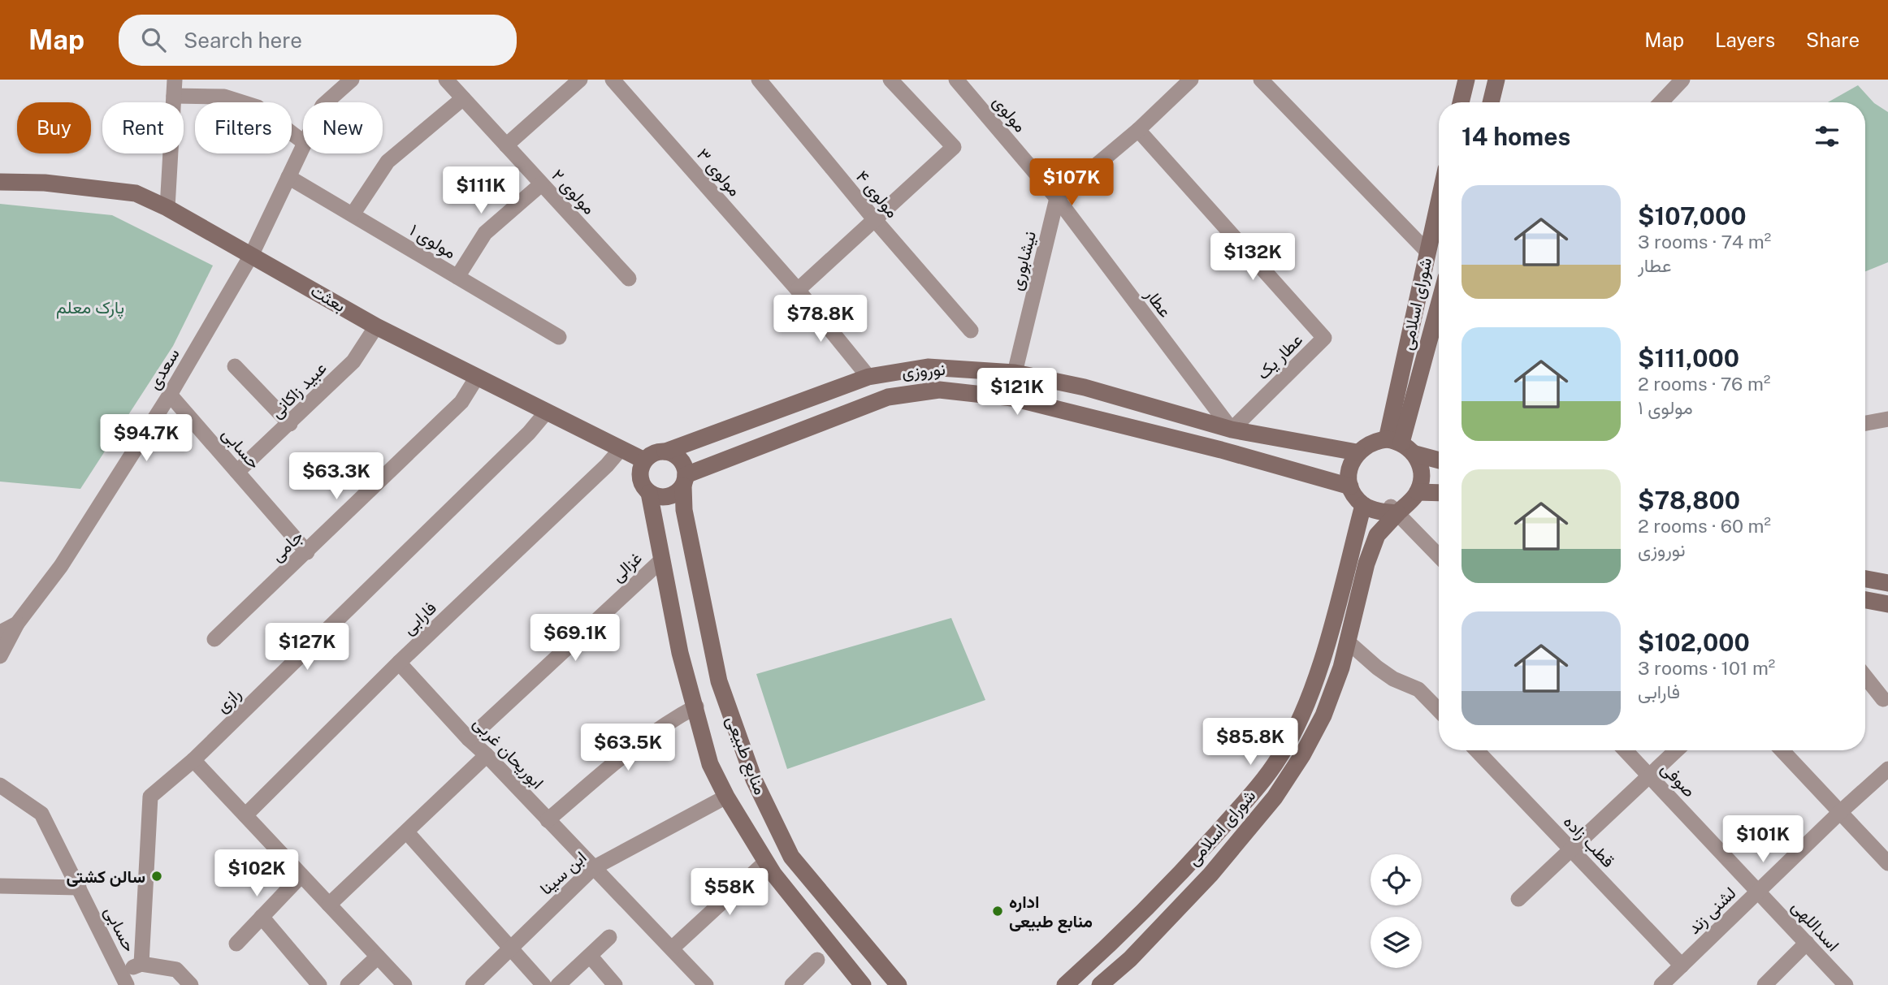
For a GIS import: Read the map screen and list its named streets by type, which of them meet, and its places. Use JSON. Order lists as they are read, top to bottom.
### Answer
{
  "streets": {
    "street": [
      "مولوی",
      "مولوی ۳",
      "مولوی ۲",
      "مولوی ۴",
      "مولوی ۱",
      "نیشابوری",
      "بعثت",
      "عطار",
      "شورای اسلامی",
      "عطار یک",
      "سعدی",
      "نوروزی",
      "عبید زاکانی",
      "حسابی",
      "جامی",
      "غزالی",
      "فارابی",
      "رازی",
      "ابوریحان غربی",
      "منابع طبیعی",
      "صوفی",
      "قطب زاده",
      "ابن سینا",
      "لشنی زند",
      "اسداللهی"
    ]
  },
  "crossings": [
    ["مولوی", "نیشابوری"],
    ["مولوی", "عطار"],
    ["مولوی ۳", "نوروزی"],
    ["مولوی ۱", "سعدی"],
    ["نیشابوری", "عطار"],
    ["نیشابوری", "نوروزی"],
    ["بعثت", "سعدی"],
    ["بعثت", "نوروزی"],
    ["بعثت", "عبید زاکانی"],
    ["بعثت", "جامی"],
    ["بعثت", "فارابی"],
    ["بعثت", "رازی"],
    ["بعثت", "منابع طبیعی"],
    ["عطار", "عطار یک"],
    ["عطار", "نوروزی"],
    ["شورای اسلامی", "نوروزی"],
    ["عطار یک", "نوروزی"],
    ["سعدی", "حسابی"],
    ["نوروزی", "منابع طبیعی"],
    ["عبید زاکانی", "حسابی"],
    ["حسابی", "جامی"],
    ["غزالی", "ابوریحان غربی"],
    ["غزالی", "منابع طبیعی"],
    ["فارابی", "ابوریحان غربی"],
    ["ابوریحان غربی", "ابن سینا"],
    ["منابع طبیعی", "ابن سینا"],
    ["صوفی", "لشنی زند"],
    ["صوفی", "اسداللهی"],
    ["قطب زاده", "لشنی زند"],
    ["لشنی زند", "اسداللهی"]
  ],
  "parks": ["پارک معلم"],
  "places": ["سالن کشتی", "اداره منابع طبیعی"],
  "page": {
    "header": "Map",
    "search": "Search here",
    "nav": ["Map", "Layers", "Share"],
    "chip": [
      "Buy",
      "Rent",
      "Filters",
      "New"
    ],
    "heading": "14 homes",
    "price": [
      "$107K",
      "$111K",
      "$132K",
      "$78.8K",
      "$121K",
      "$94.7K",
      "$63.3K",
      "$69.1K",
      "$127K",
      "$85.8K",
      "$63.5K",
      "$101K",
      "$102K",
      "$58K"
    ],
    "list": [
      {
        "name": "$107,000",
        "note": "3 rooms · 74 m² · عطار"
      },
      {
        "name": "$111,000",
        "note": "2 rooms · 76 m² · مولوی ۱"
      },
      {
        "name": "$78,800",
        "note": "2 rooms · 60 m² · نوروزی"
      },
      {
        "name": "$102,000",
        "note": "3 rooms · 101 m² · فارابی"
      }
    ]
  }
}
